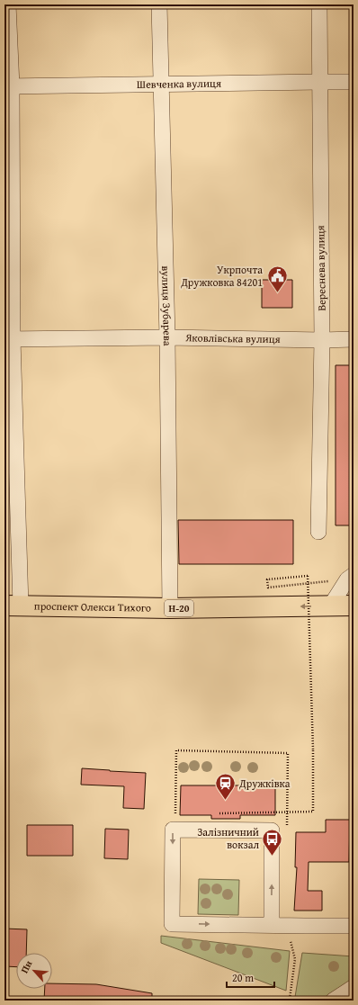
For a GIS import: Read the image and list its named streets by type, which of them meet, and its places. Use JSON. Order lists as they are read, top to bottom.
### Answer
{
  "streets": {
    "main road": ["проспект Олекси Тихого", "Н-20"],
    "street": [
      "Шевченка вулиця",
      "Вереснева вулиця",
      "вулиця Зубарева",
      "Яковлівська вулиця"
    ]
  },
  "crossings": [
    ["Шевченка вулиця", "Вереснева вулиця"],
    ["Шевченка вулиця", "вулиця Зубарева"],
    ["Вереснева вулиця", "Яковлівська вулиця"],
    ["вулиця Зубарева", "Яковлівська вулиця"],
    ["вулиця Зубарева", "проспект Олекси Тихого"]
  ],
  "one_way": ["проспект Олекси Тихого"],
  "places": {
    "public building": ["Укрпочта Дружковка 84201"],
    "station": ["Дружківка"],
    "bus stop": ["Залізничний вокзал"]
  },
  "scale_bar": "20 m",
  "north": "top left"
}
